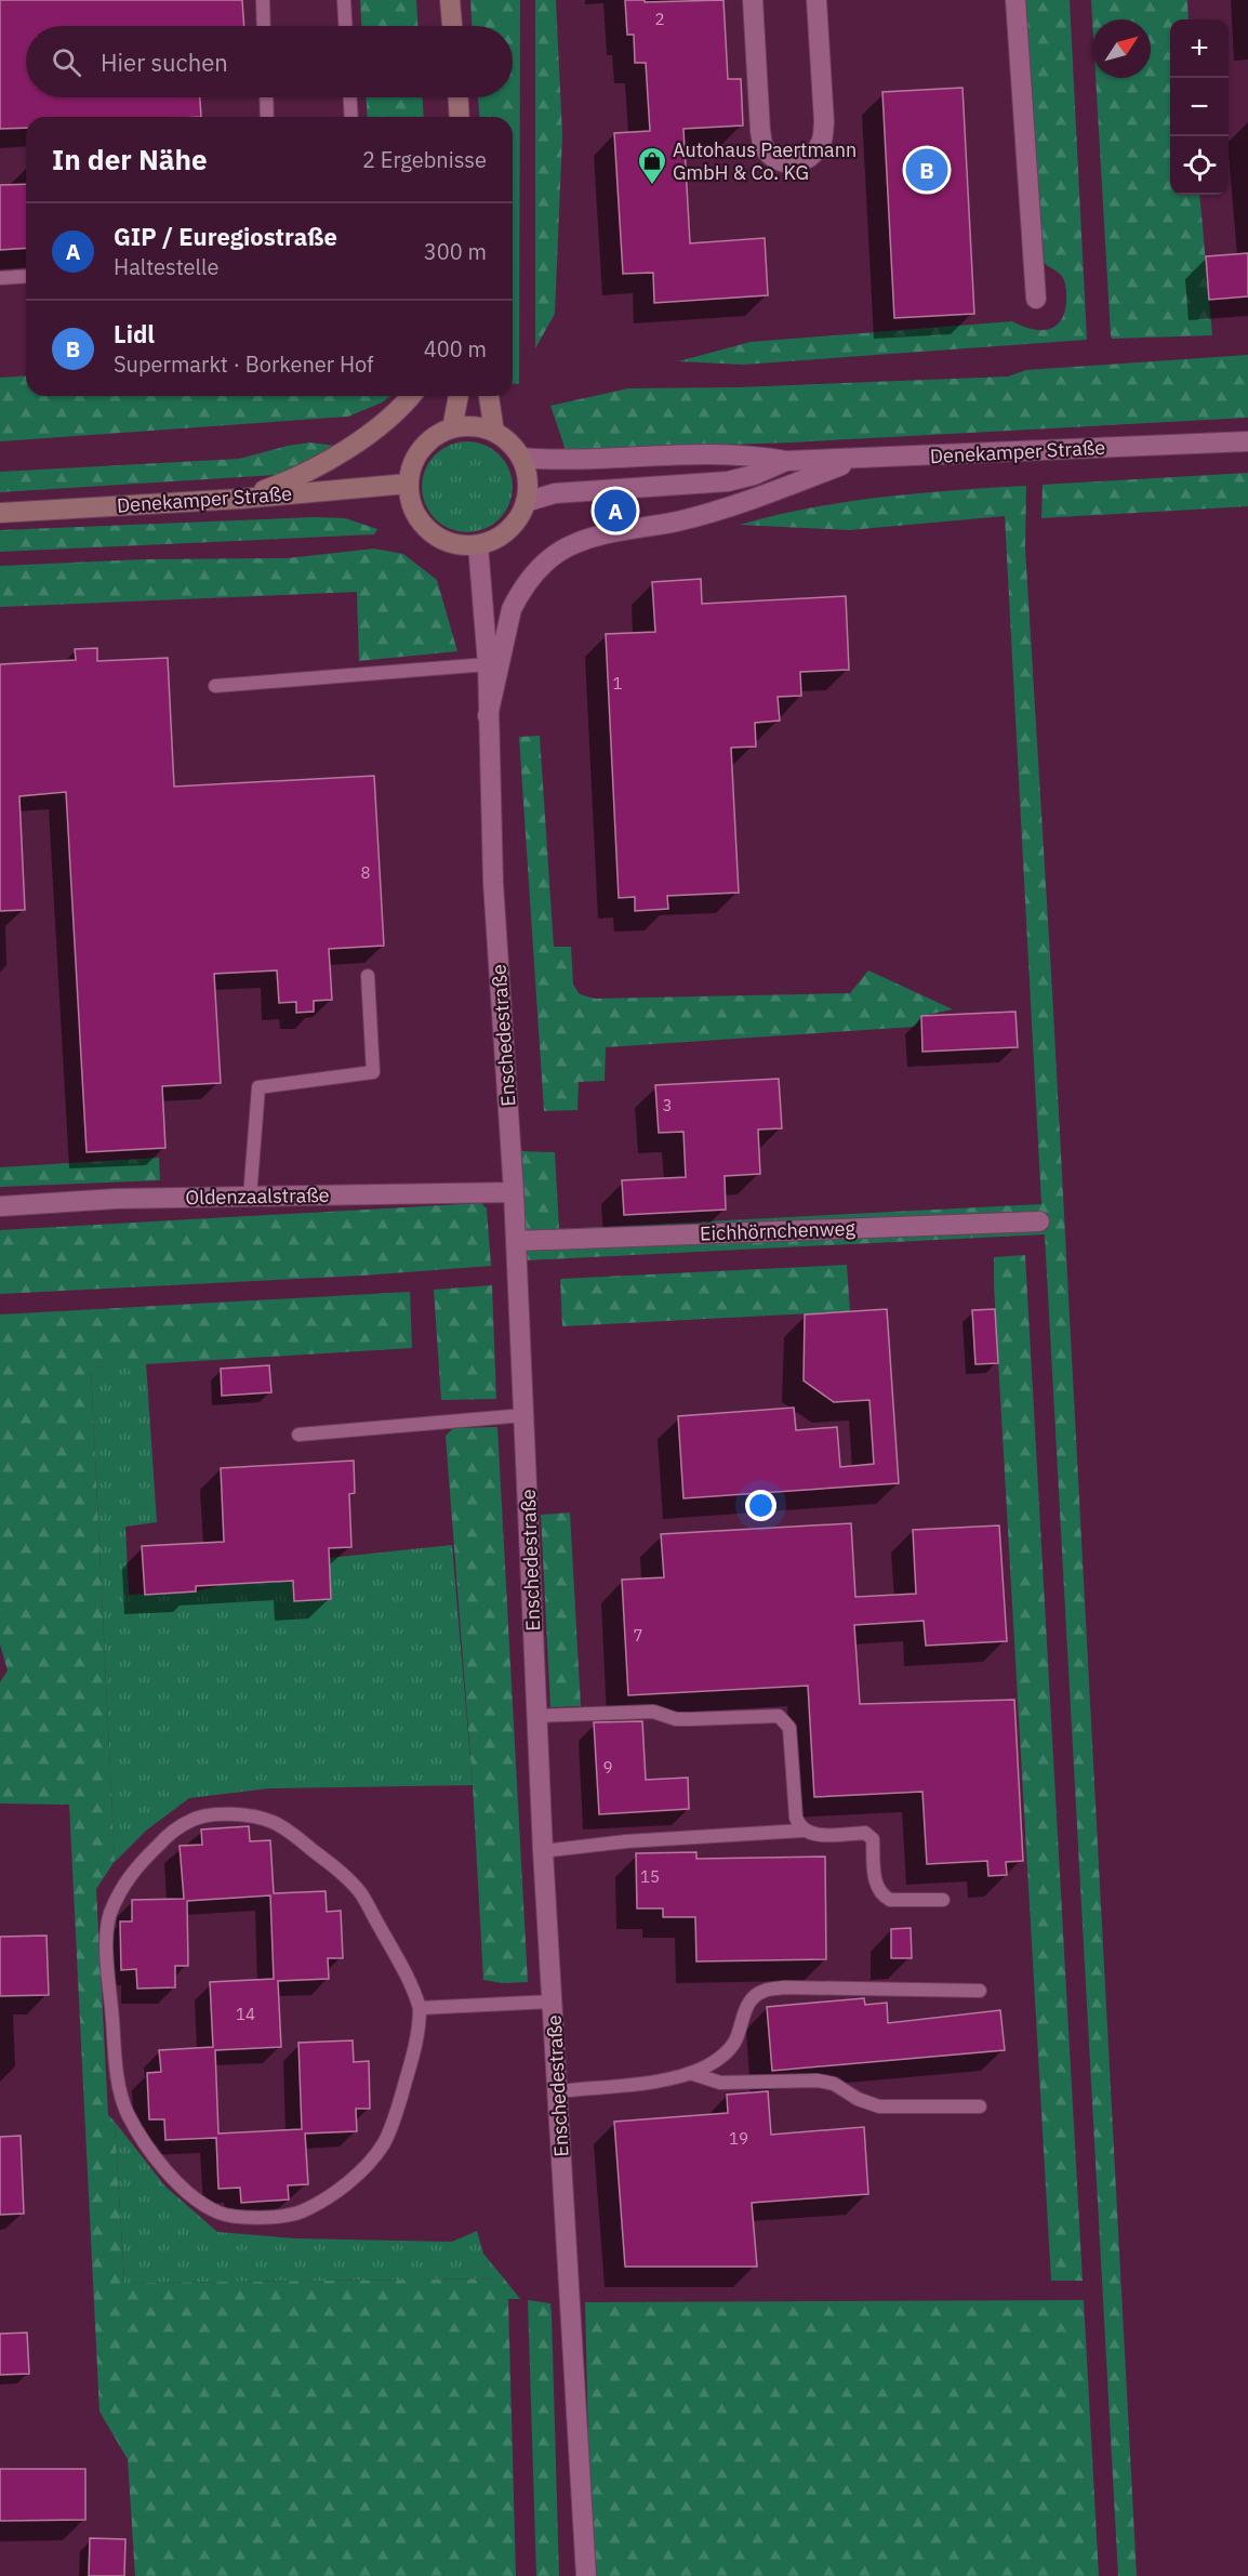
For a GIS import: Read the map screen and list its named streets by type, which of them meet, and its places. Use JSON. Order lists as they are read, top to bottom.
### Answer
{
  "streets": {
    "main road": ["Denekamper Straße"],
    "street": ["Enschedestraße", "Oldenzaalstraße", "Eichhörnchenweg"]
  },
  "crossings": [
    ["Denekamper Straße", "Enschedestraße"],
    ["Enschedestraße", "Oldenzaalstraße"],
    ["Enschedestraße", "Eichhörnchenweg"]
  ],
  "places": {
    "shop": ["Autohaus Paertmann GmbH & Co. KG"]
  },
  "house_numbers": [
    "2",
    "1",
    "8",
    "3",
    "7",
    "9",
    "15",
    "14",
    "19"
  ],
  "north": "top right",
  "page": {
    "map_buttons": ["+", "−"],
    "search": "Hier suchen",
    "heading": ["In der Nähe", "2 Ergebnisse"],
    "pins": ["B", "A"],
    "list": [
      {
        "mark": "A",
        "name": "GIP / Euregiostraße",
        "note": "Haltestelle",
        "value": "300 m"
      },
      {
        "mark": "B",
        "name": "Lidl",
        "note": "Supermarkt · Borkener Hof",
        "value": "400 m"
      }
    ]
  }
}
